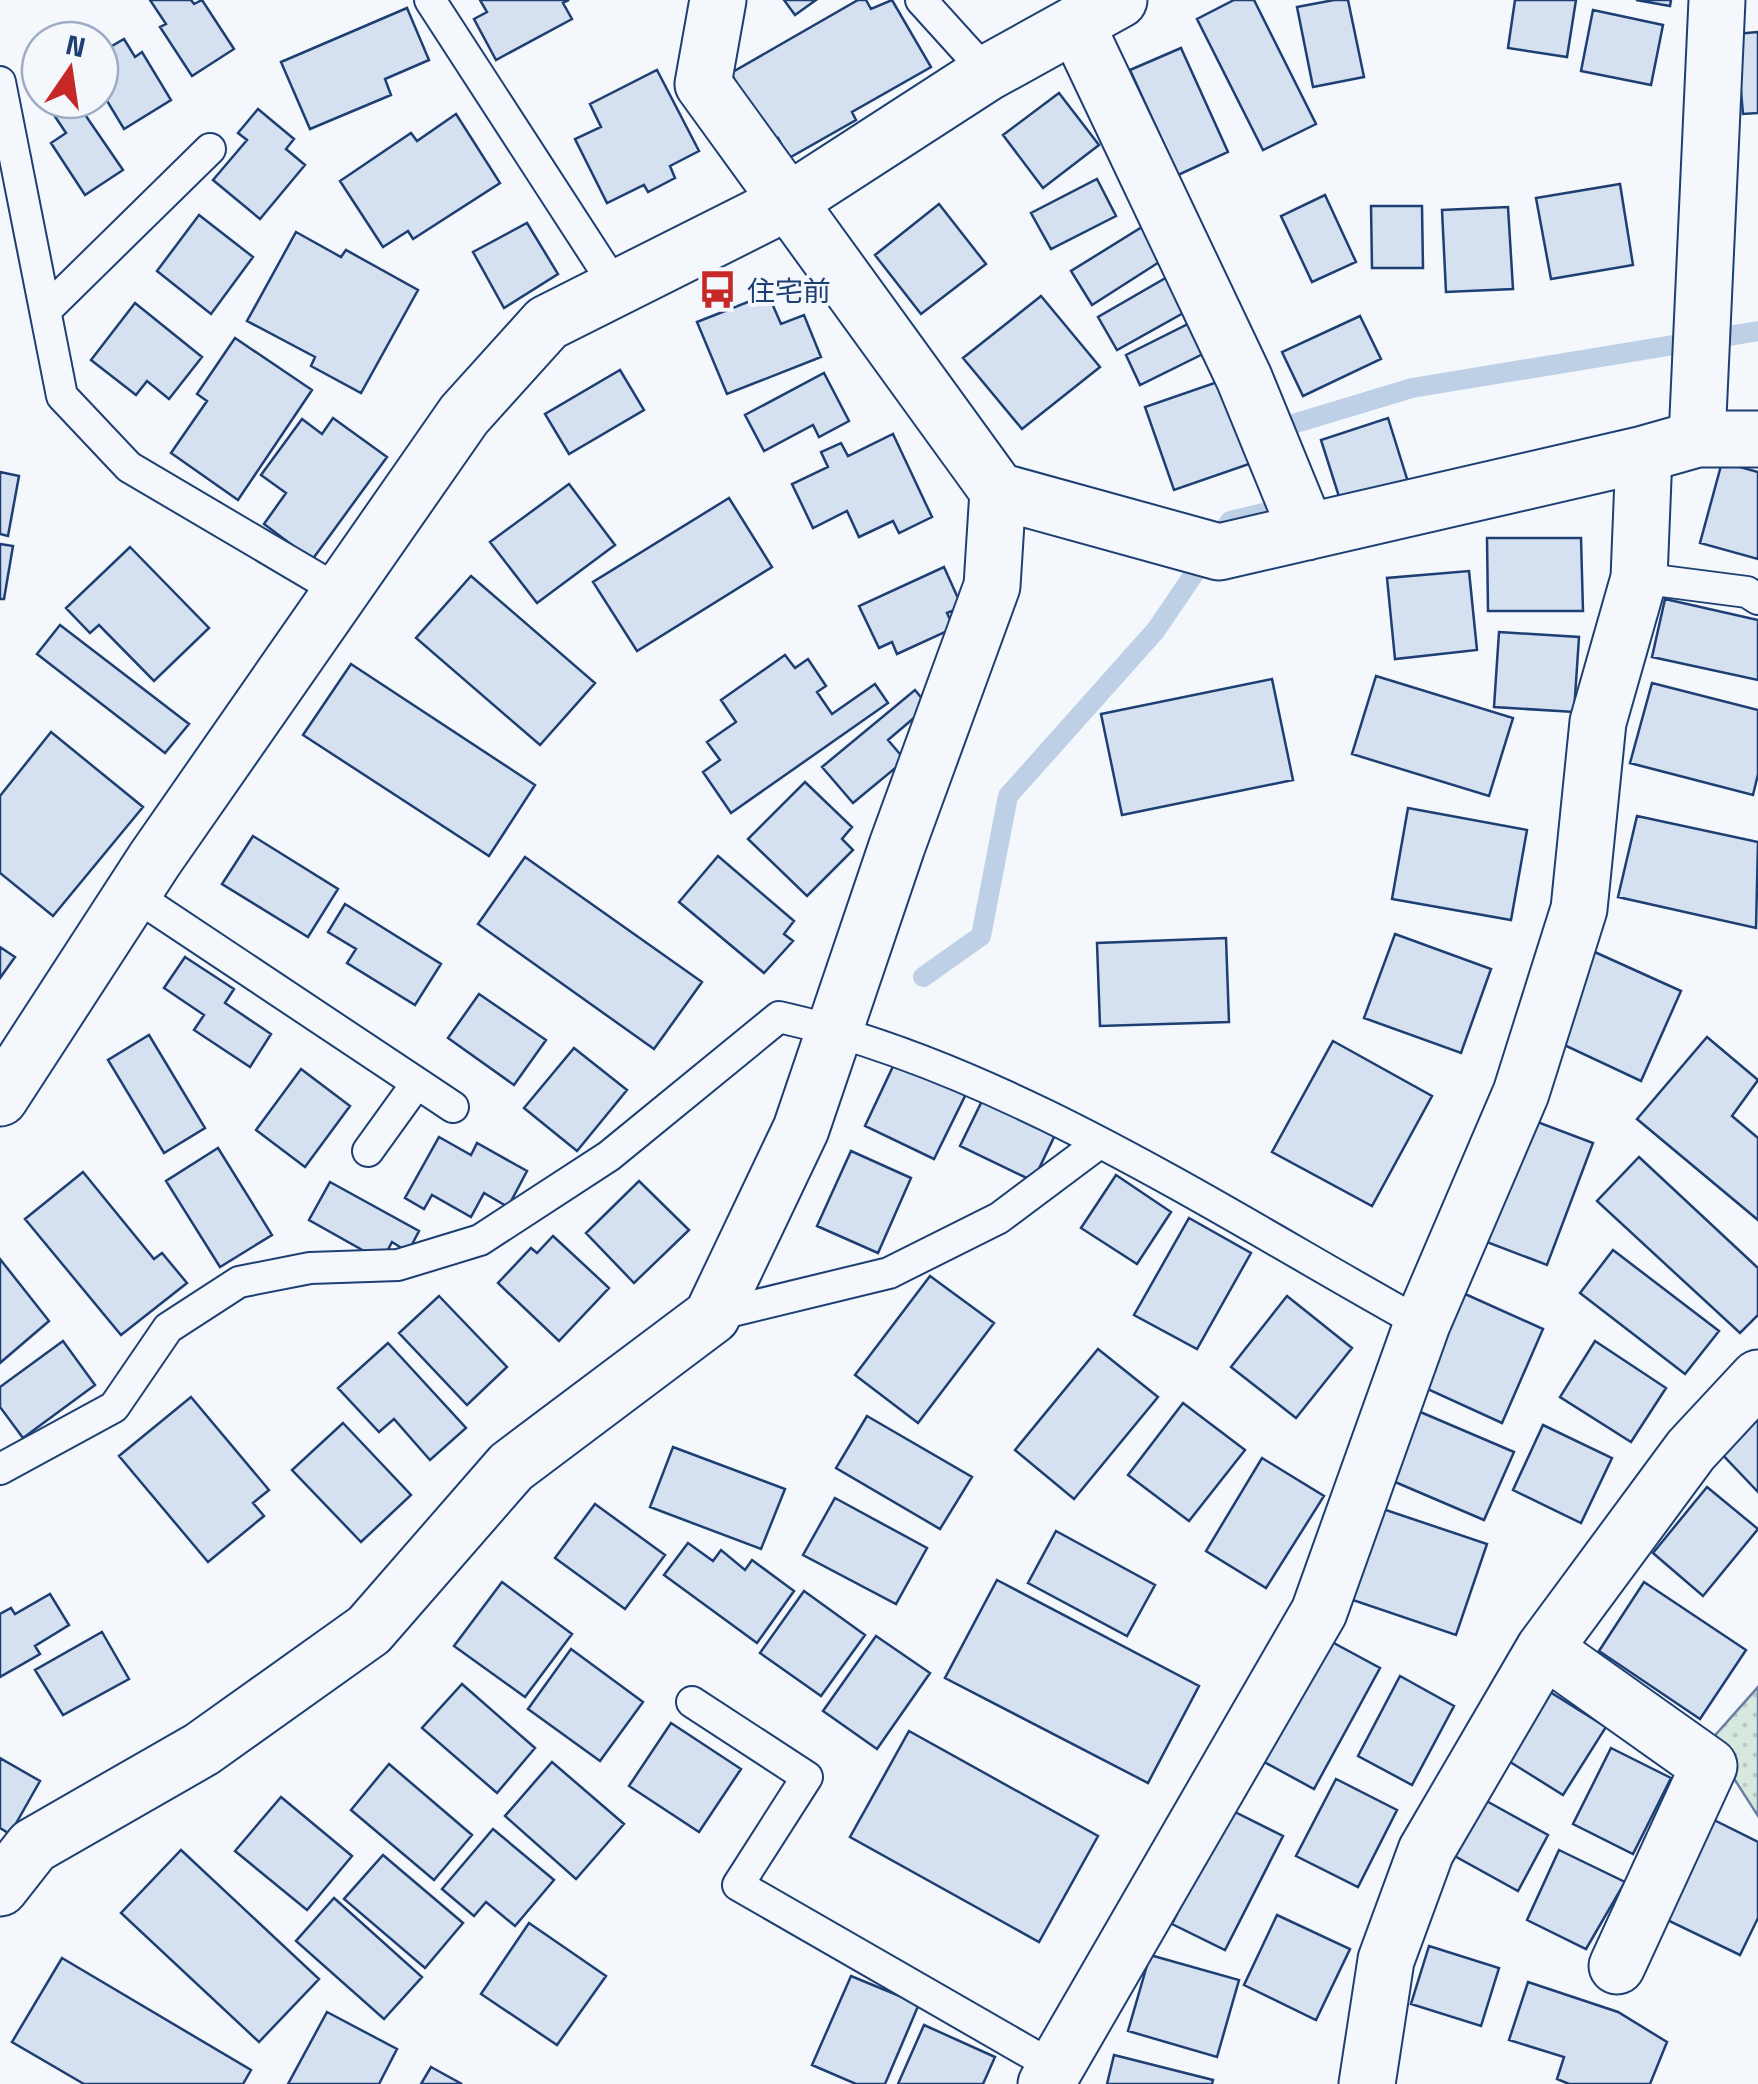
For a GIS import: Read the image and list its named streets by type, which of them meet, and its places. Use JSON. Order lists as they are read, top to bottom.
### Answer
{
  "places": {
    "bus stop": ["住宅前"]
  },
  "north": "top"
}
